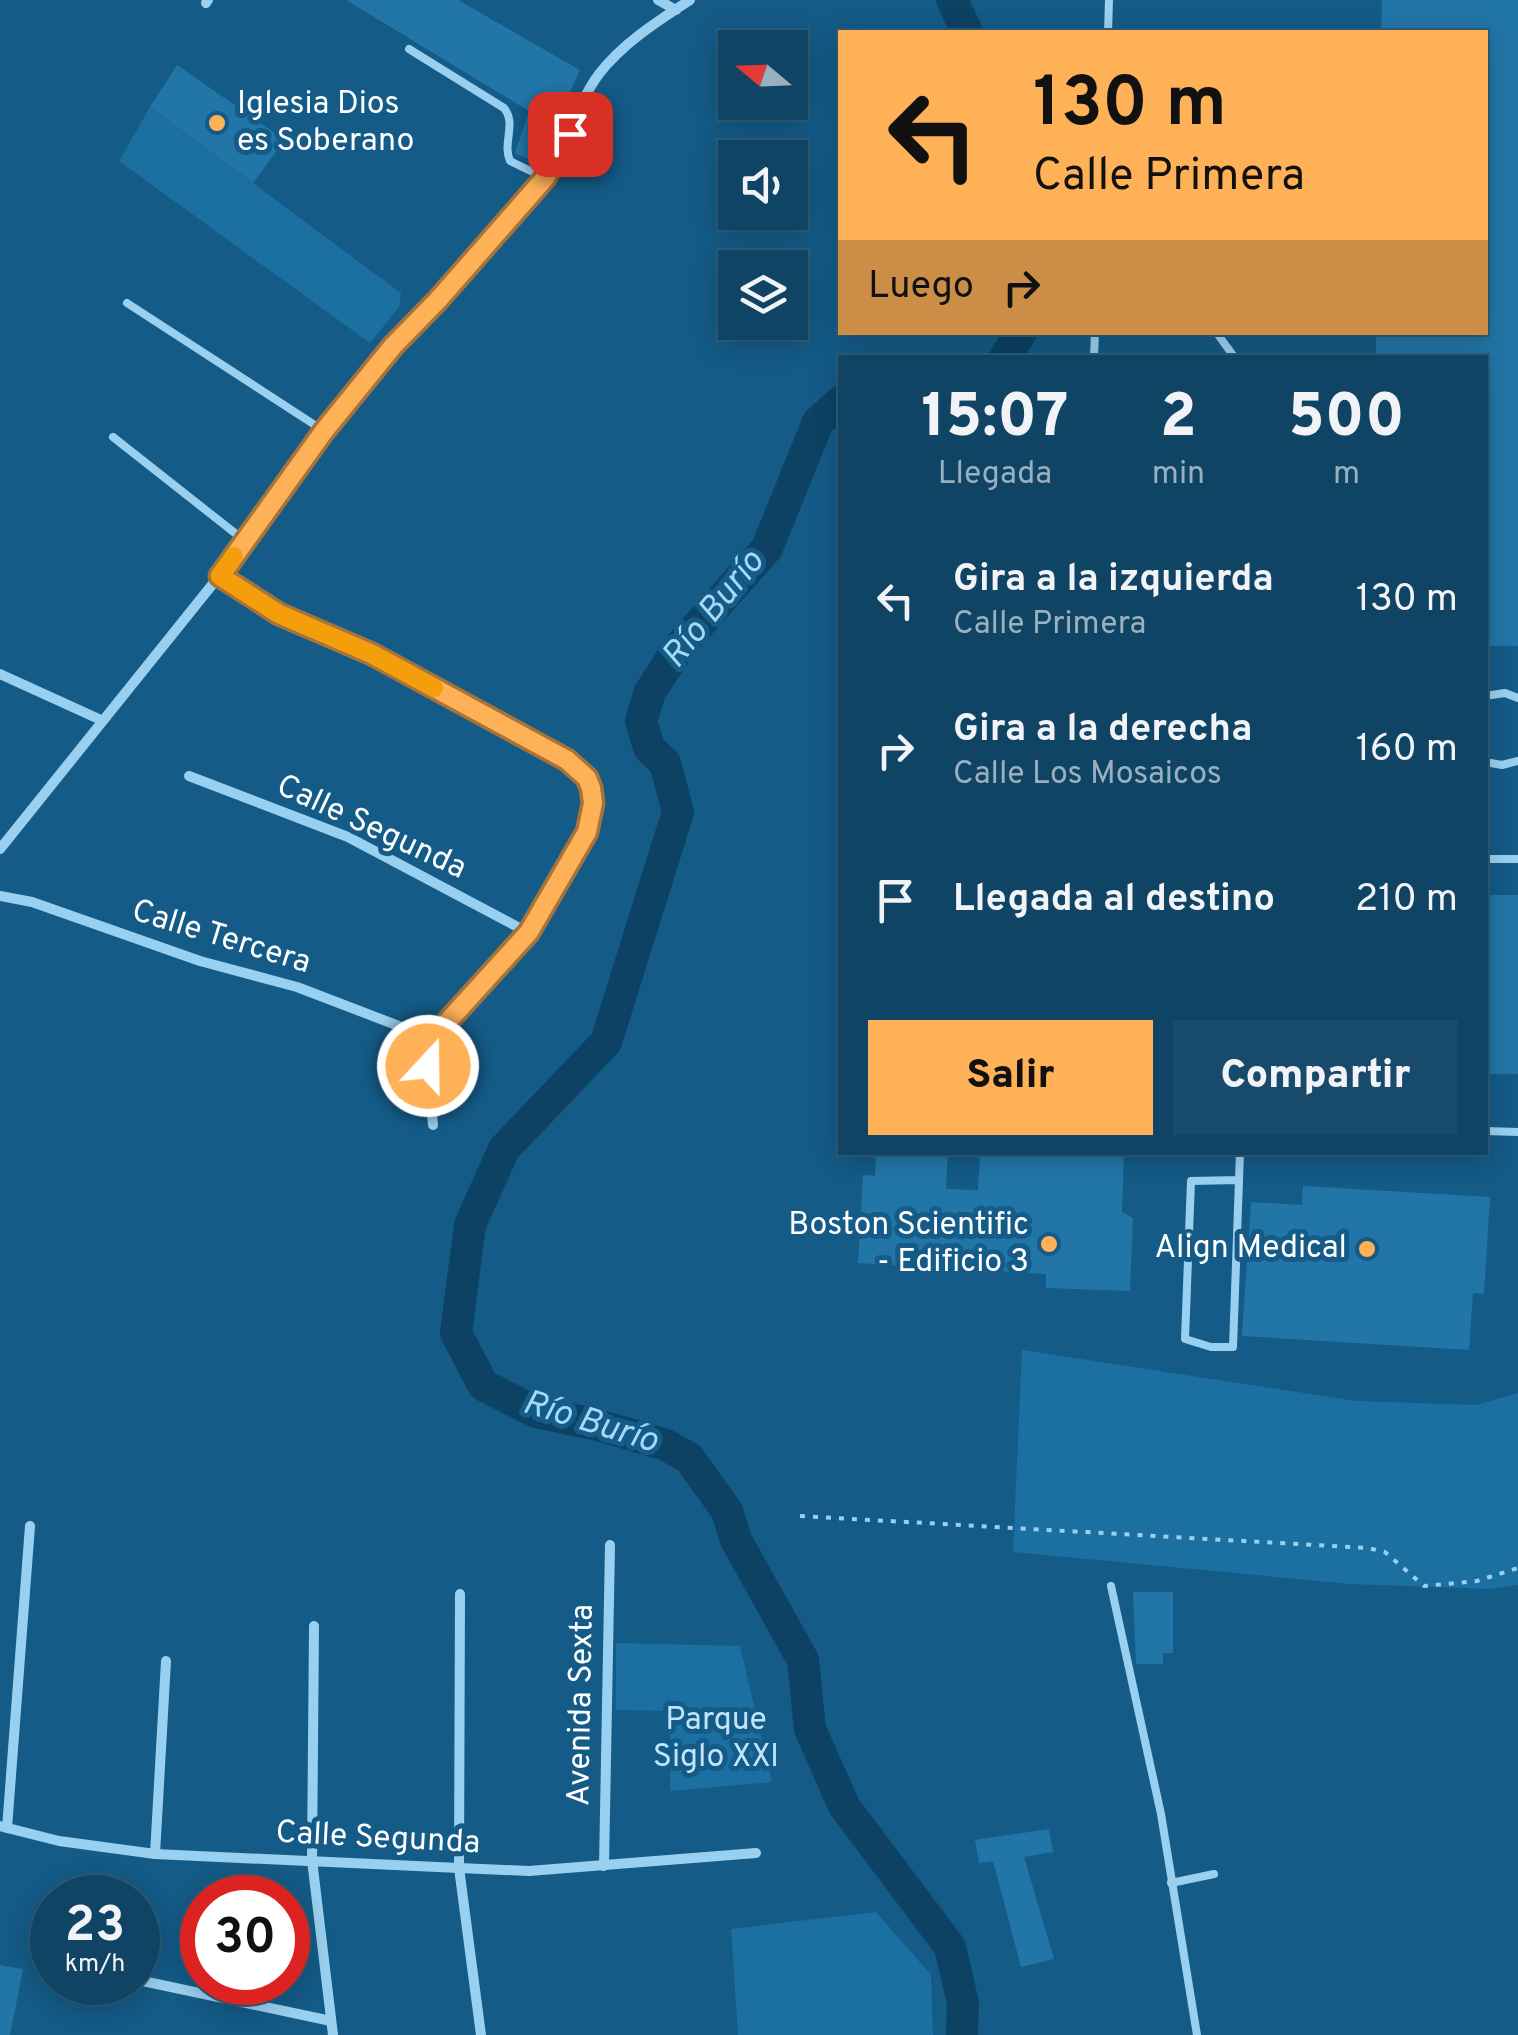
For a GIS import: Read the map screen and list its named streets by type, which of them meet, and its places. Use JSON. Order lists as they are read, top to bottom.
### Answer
{
  "streets": {
    "street": ["Calle Segunda", "Calle Tercera", "Avenida Sexta"]
  },
  "crossings": [
    ["Calle Segunda", "Avenida Sexta"]
  ],
  "water": ["Río Burío"],
  "parks": ["Parque Siglo XXI"],
  "places": ["Iglesia Dios es Soberano", "Boston Scientific - Edificio 3", "Align Medical"],
  "north": "left",
  "page": {
    "turn": ["130 m", "Calle Primera"],
    "then": "Luego",
    "eta": [
      "15:07",
      "Llegada",
      "2",
      "min",
      "500",
      "m"
    ],
    "list": [
      {
        "name": "Gira a la izquierda",
        "note": "Calle Primera",
        "value": "130 m"
      },
      {
        "name": "Gira a la derecha",
        "note": "Calle Los Mosaicos",
        "value": "160 m"
      },
      {
        "name": "Llegada al destino",
        "value": "210 m"
      }
    ],
    "buttons": ["Salir", "Compartir"],
    "speed": "23 km/h",
    "limit": "30"
  }
}
